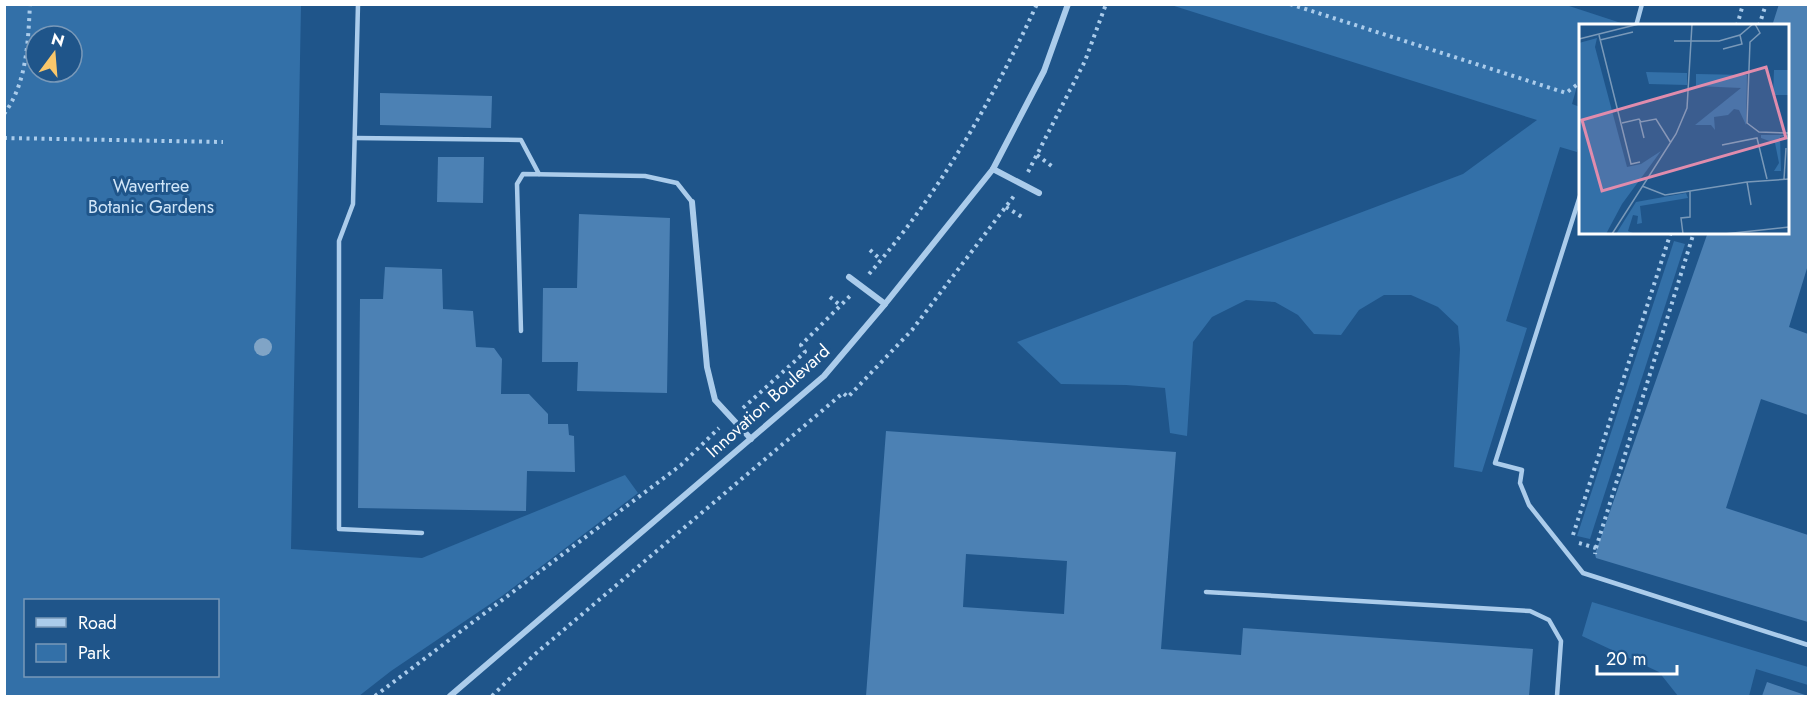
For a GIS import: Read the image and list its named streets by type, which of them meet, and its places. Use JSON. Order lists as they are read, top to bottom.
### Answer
{
  "streets": {
    "street": ["Innovation Boulevard"]
  },
  "parks": ["Wavertree Botanic Gardens"],
  "legend": ["Road", "Park"],
  "scale_bar": "20 m",
  "north": "top"
}
